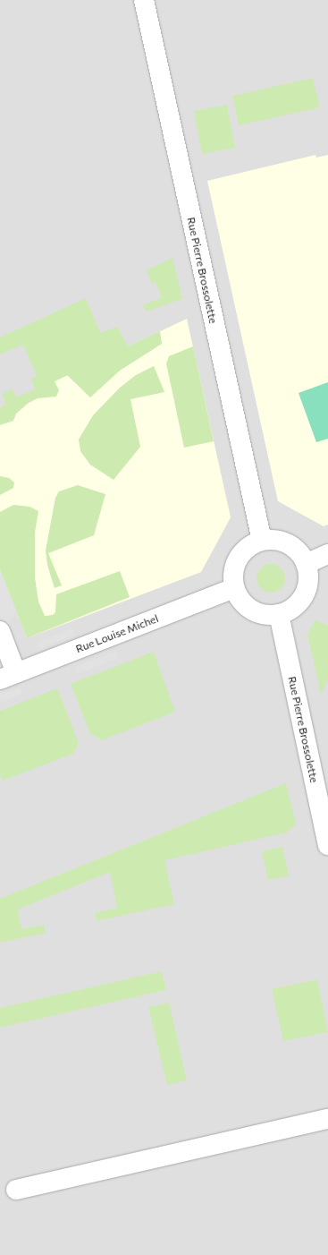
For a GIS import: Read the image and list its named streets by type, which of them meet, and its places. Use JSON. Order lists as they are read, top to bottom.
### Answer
{
  "streets": {
    "street": ["Rue Pierre Brossolette", "Rue Louise Michel"]
  },
  "crossings": [
    ["Rue Pierre Brossolette", "Rue Louise Michel"]
  ]
}
